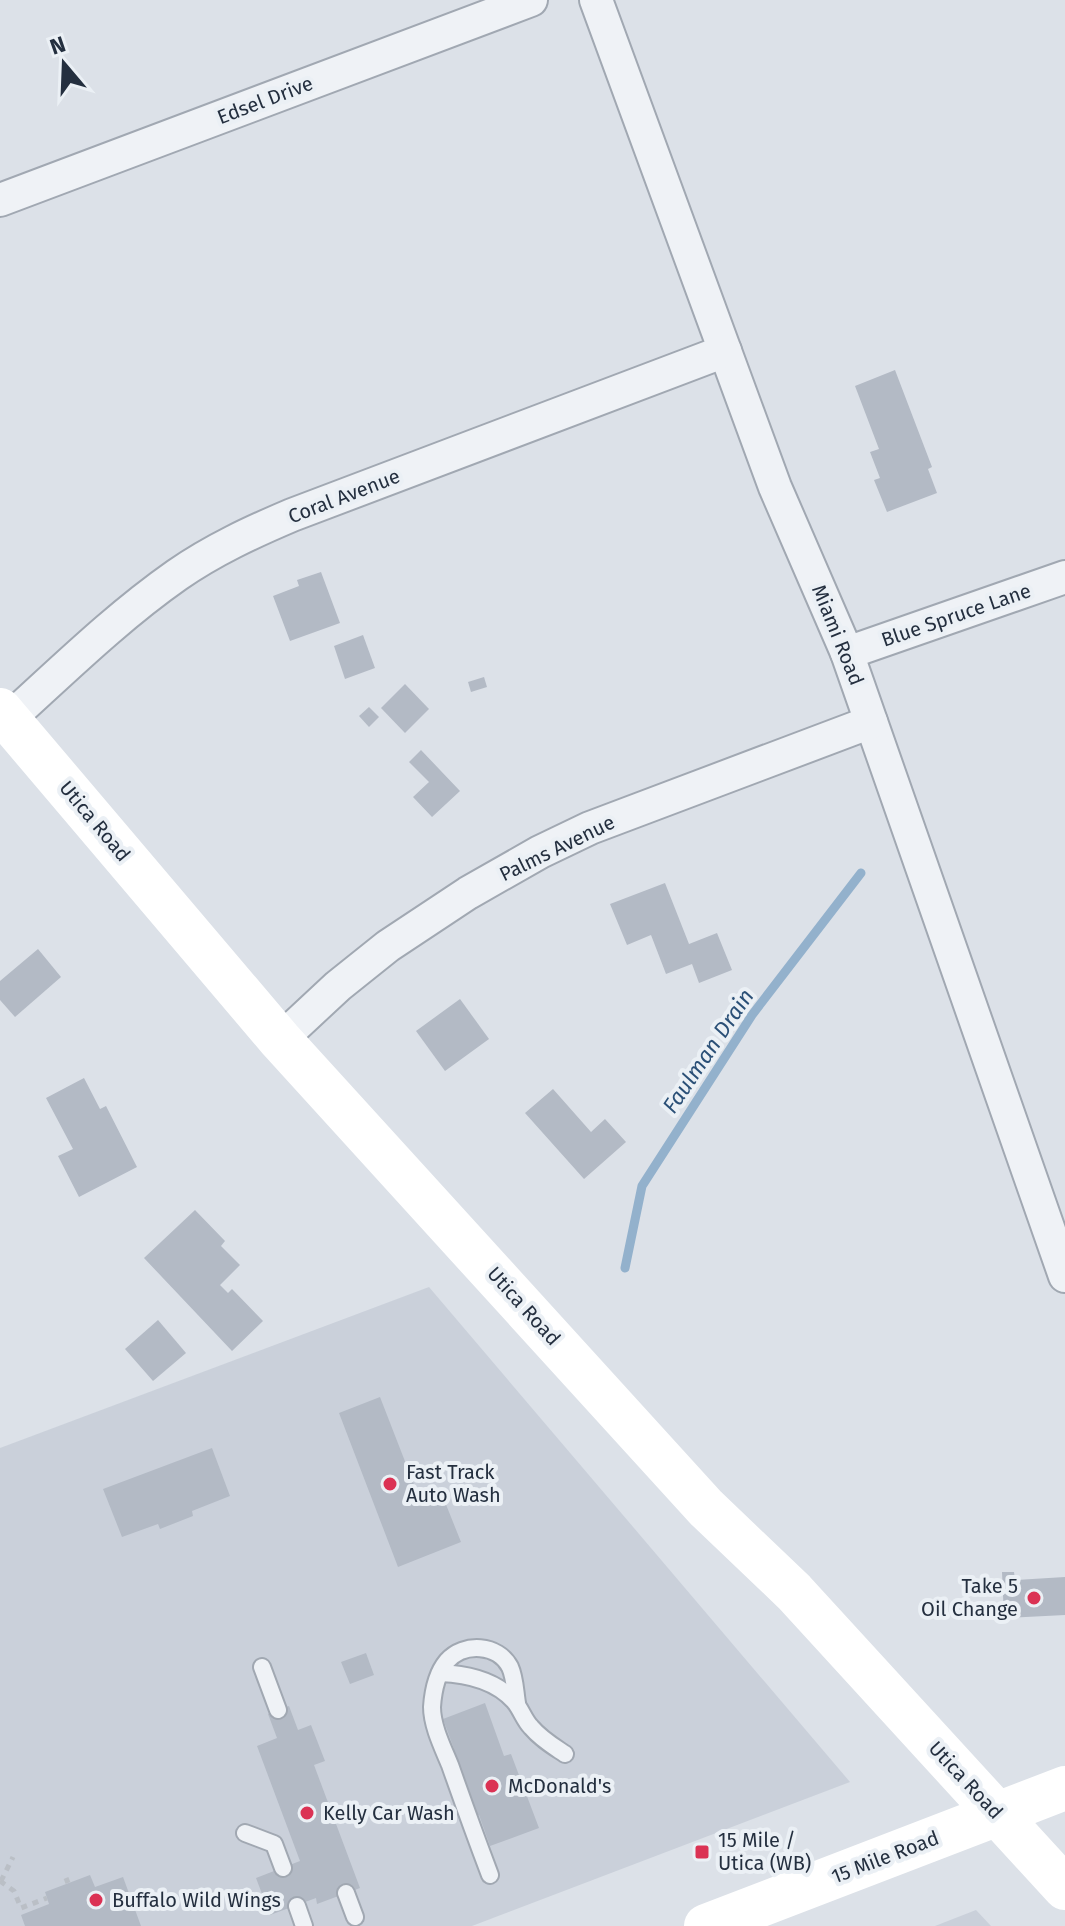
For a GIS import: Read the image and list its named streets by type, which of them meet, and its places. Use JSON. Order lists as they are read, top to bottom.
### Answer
{
  "streets": {
    "main road": ["Utica Road", "15 Mile Road"],
    "street": [
      "Edsel Drive",
      "Coral Avenue",
      "Blue Spruce Lane",
      "Miami Road",
      "Palms Avenue"
    ]
  },
  "crossings": [
    ["Coral Avenue", "Miami Road"],
    ["Coral Avenue", "Utica Road"],
    ["Blue Spruce Lane", "Miami Road"],
    ["Miami Road", "Palms Avenue"],
    ["Utica Road", "Palms Avenue"],
    ["Utica Road", "15 Mile Road"]
  ],
  "water": ["Faulman Drain"],
  "places": {
    "other": [
      "Fast Track Auto Wash",
      "Take 5 Oil Change",
      "McDonald's",
      "Kelly Car Wash",
      "Buffalo Wild Wings"
    ],
    "transit": ["15 Mile / Utica (WB)"]
  },
  "north": "top"
}
